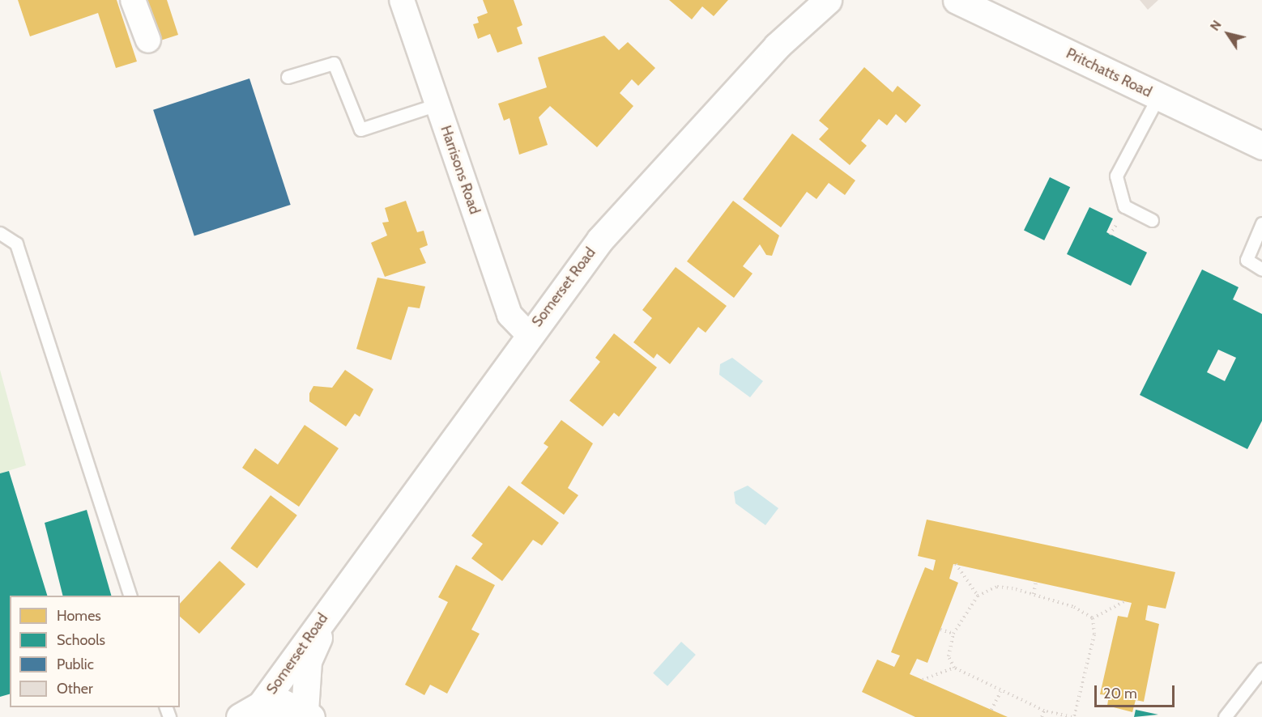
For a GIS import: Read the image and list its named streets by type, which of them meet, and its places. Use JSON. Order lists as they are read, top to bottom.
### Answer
{
  "streets": {
    "street": ["Pritchatts Road", "Harrisons Road", "Somerset Road"]
  },
  "crossings": [
    ["Harrisons Road", "Somerset Road"]
  ],
  "legend": [
    "Homes",
    "Schools",
    "Public",
    "Other"
  ],
  "scale_bar": "20 m",
  "north": "top left"
}
